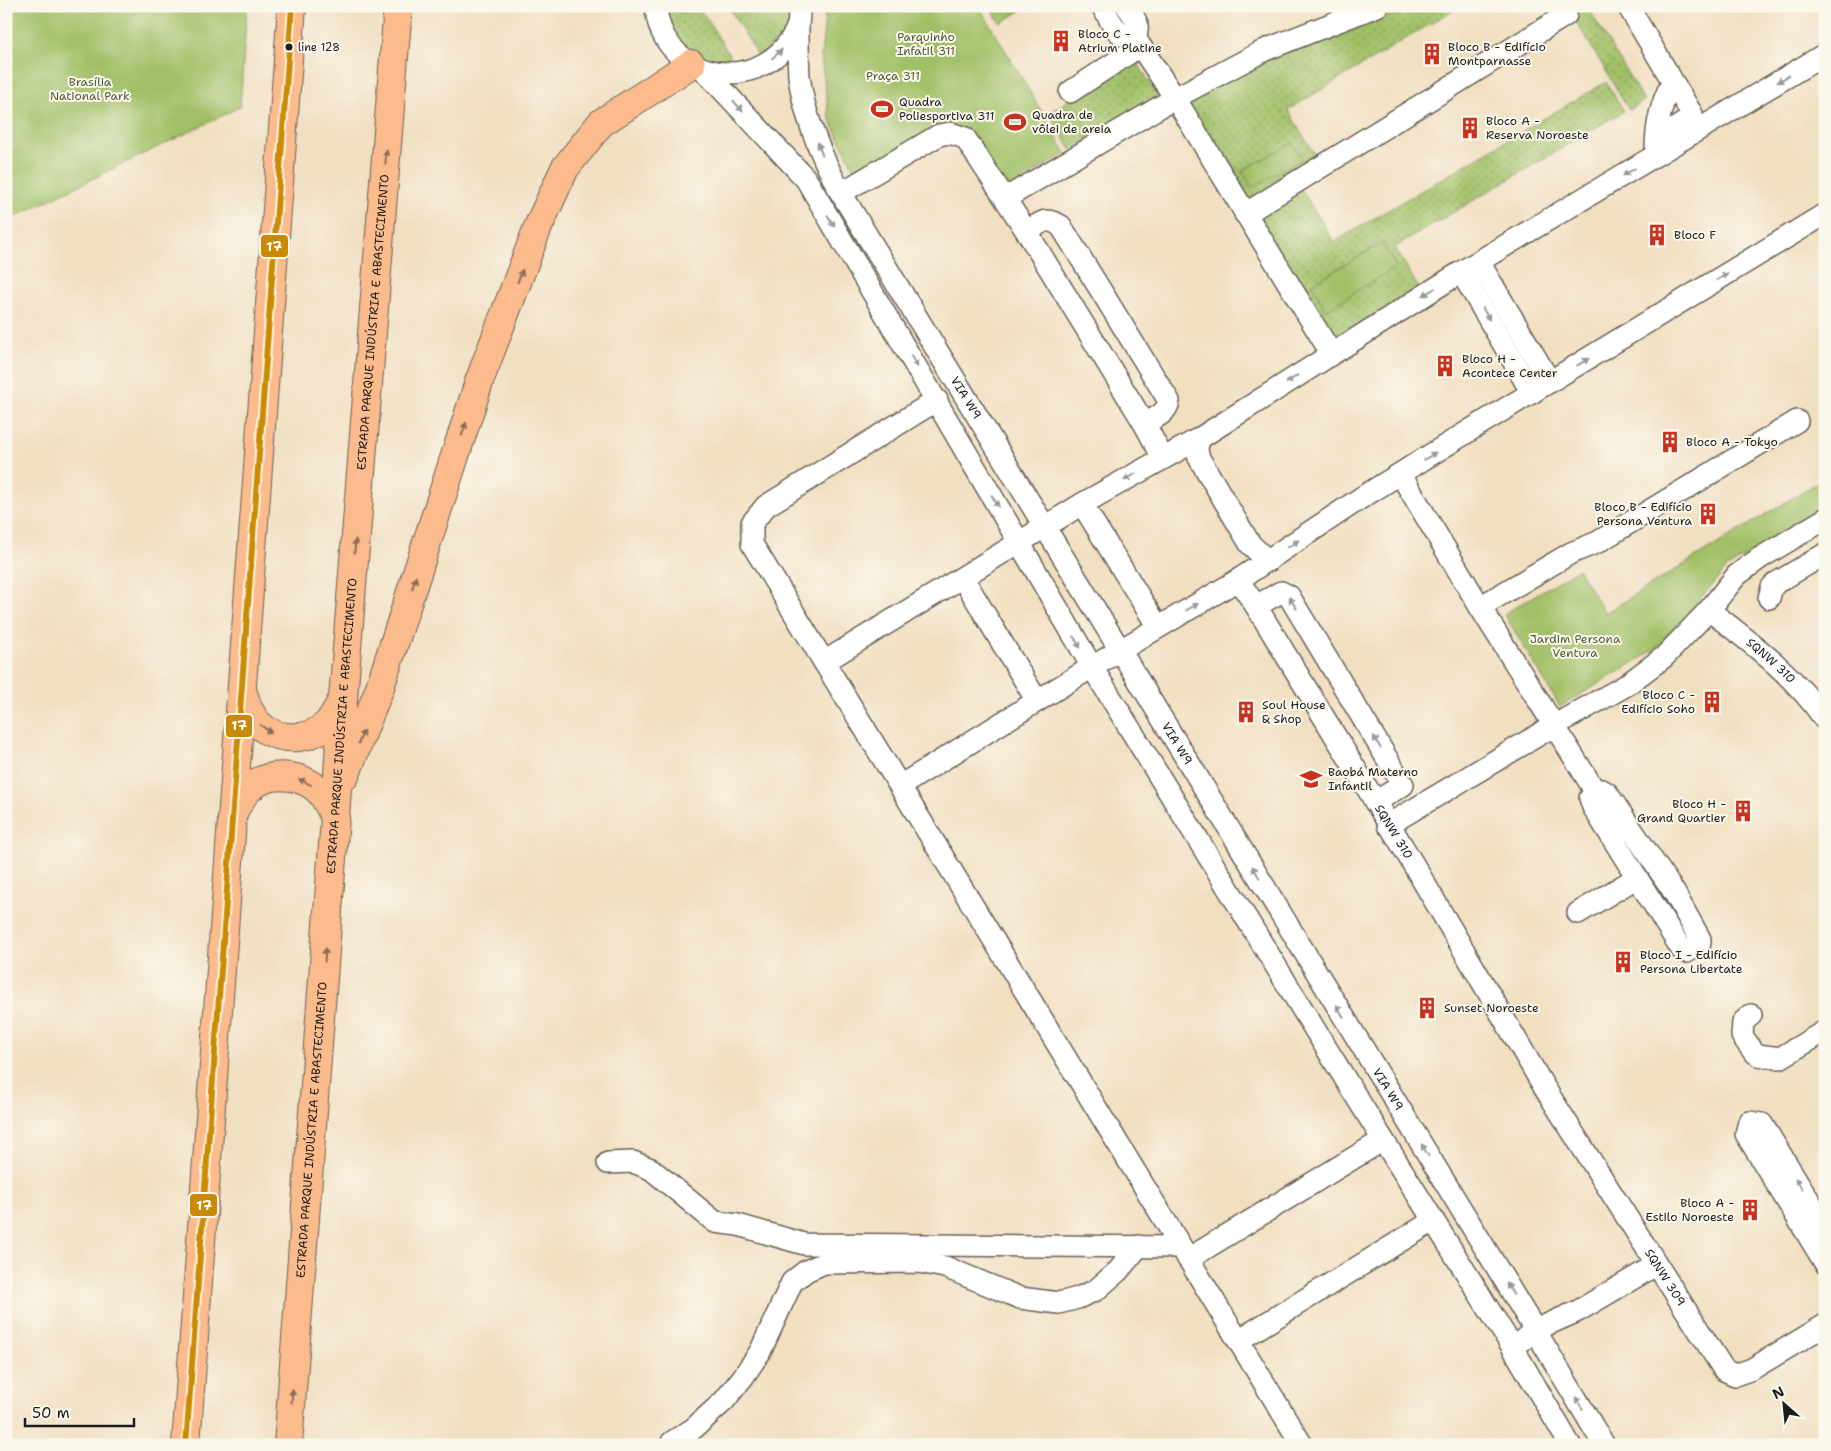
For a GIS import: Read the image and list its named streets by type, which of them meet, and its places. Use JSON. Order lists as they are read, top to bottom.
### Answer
{
  "streets": {
    "highway": ["ESTRADA PARQUE INDÚSTRIA E ABASTECIMENTO"],
    "street": ["VIA W9", "SQNW 310", "SQNW 309"]
  },
  "crossings": [
    ["SQNW 310", "SQNW 309"]
  ],
  "parks": [
    "Parquinho Infatil 311",
    "Praça 311",
    "Brasília National Park",
    "Jardim Persona Ventura"
  ],
  "places": {
    "building": [
      "Bloco C - Atrium Platine",
      "Bloco B - Edifício Montparnasse",
      "Bloco A - Reserva Noroeste",
      "Bloco F",
      "Bloco H - Acontece Center",
      "Bloco A - Tokyo",
      "Bloco B - Edifício Persona Ventura",
      "Bloco C - Edifício Soho",
      "Soul House & Shop",
      "Bloco H - Grand Quartier",
      "Bloco I - Edifício Persona Libertate",
      "Sunset Noroeste",
      "Bloco A - Estilo Noroeste"
    ],
    "other": ["line 128"],
    "sports": ["Quadra Poliesportiva 311", "Quadra de vôlei de areia"],
    "school or university": ["Baobá Materno Infantil"]
  },
  "lines": ["transit line 17"],
  "scale_bar": "50 m",
  "north": "top left"
}
